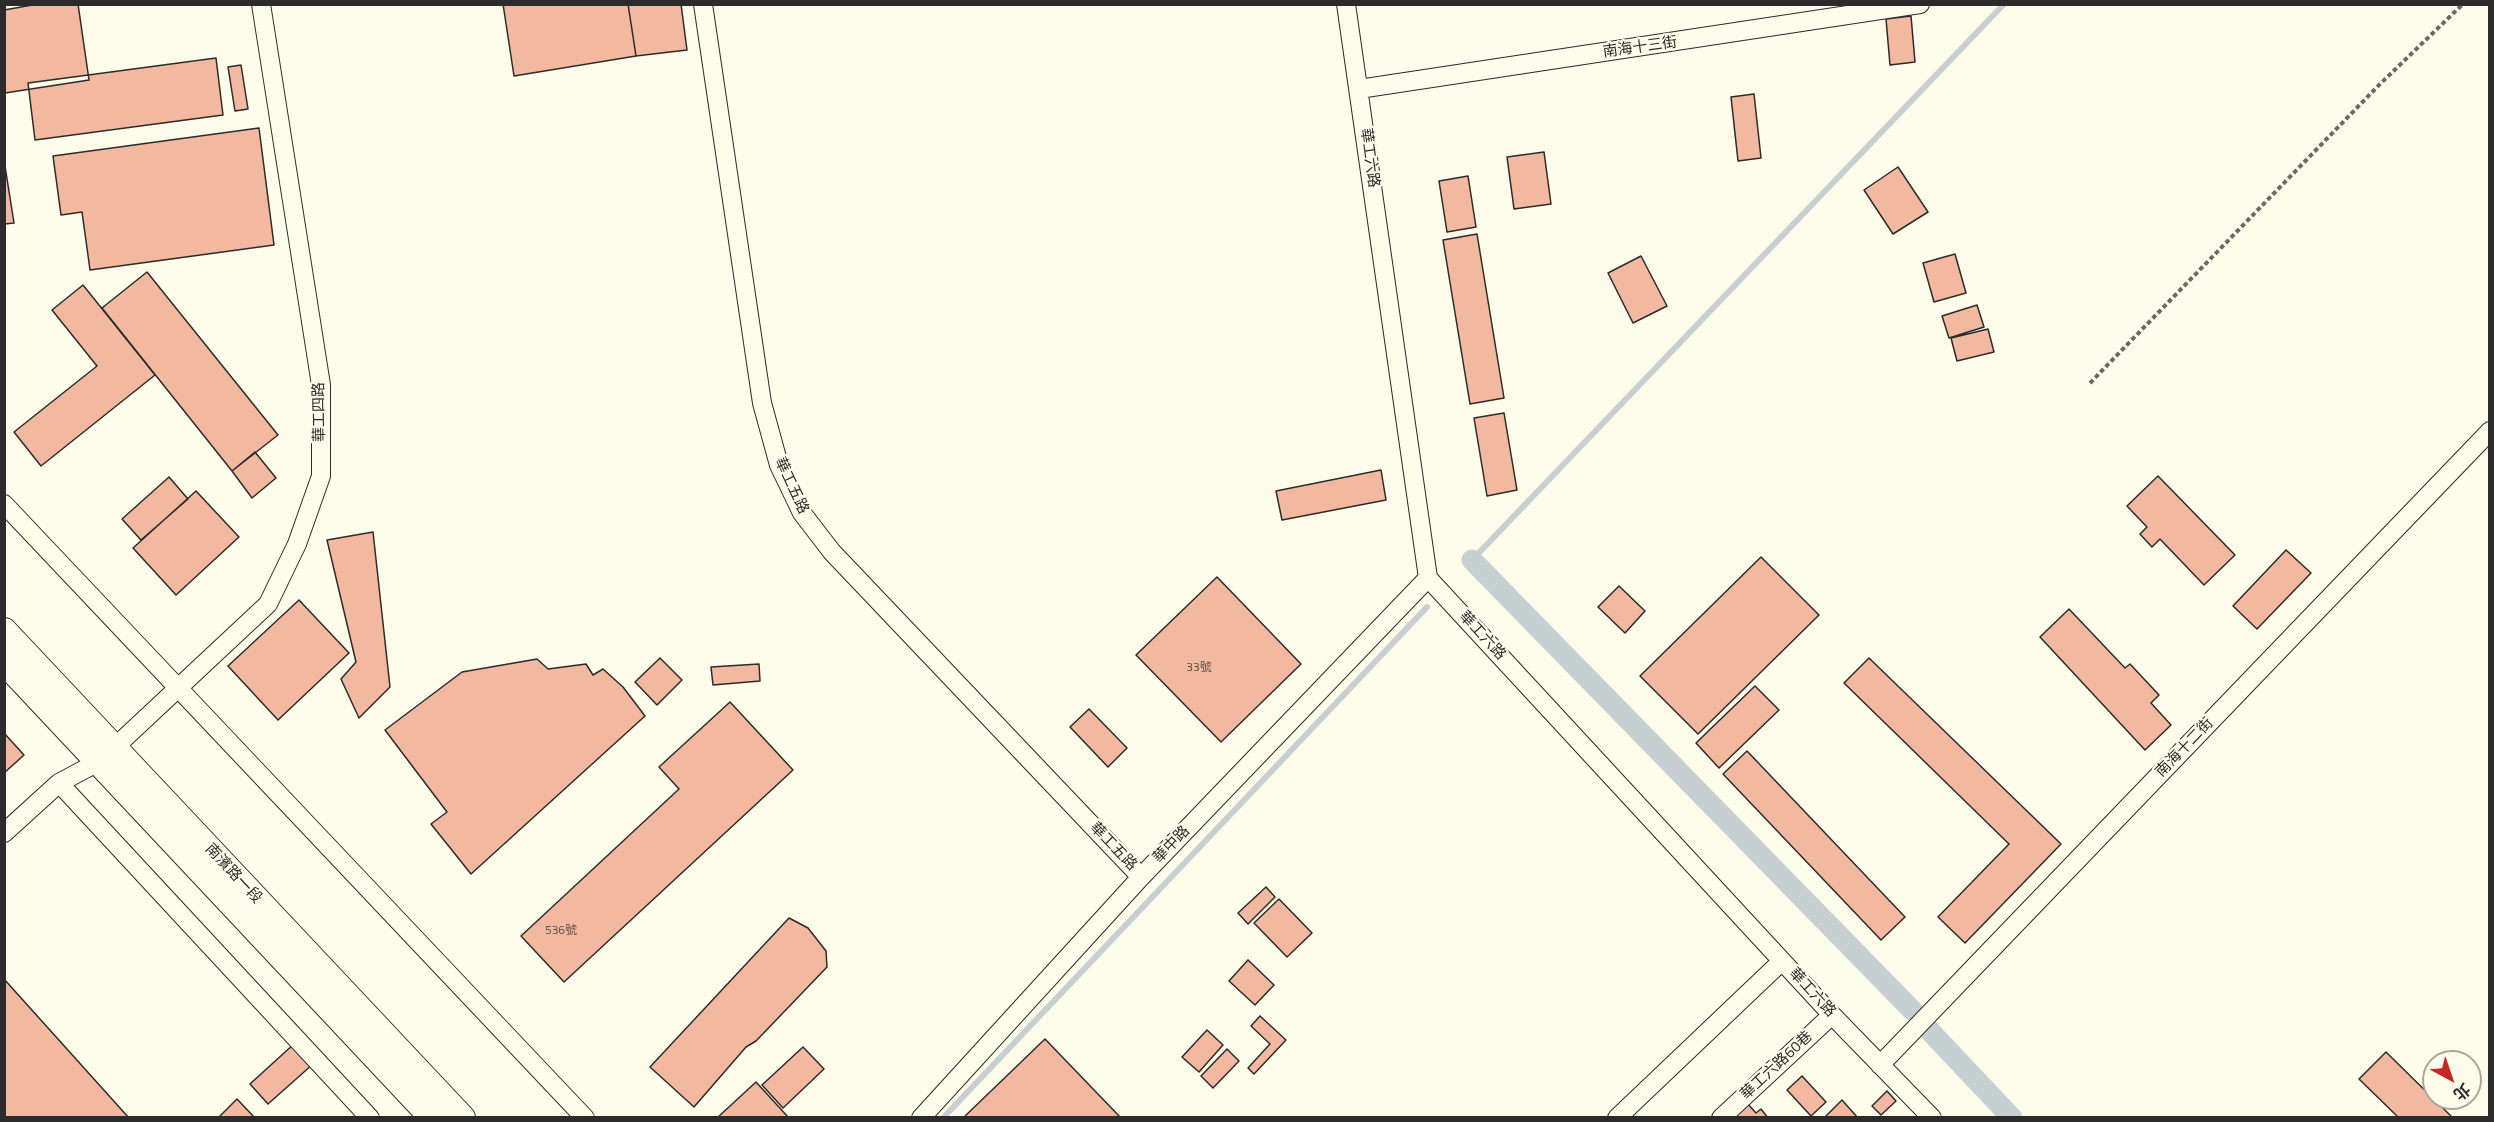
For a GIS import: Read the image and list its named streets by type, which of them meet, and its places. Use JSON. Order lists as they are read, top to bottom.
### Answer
{
  "streets": {
    "main road": ["南濱路一段"],
    "street": [
      "南海十三街",
      "華工六路",
      "華工四路",
      "華工五路",
      "南海十二街",
      "華中路",
      "華工六路60巷"
    ]
  },
  "crossings": [
    ["南海十三街", "華工六路"],
    ["華工六路", "南海十二街"],
    ["華工六路", "華中路"],
    ["華工六路", "華工六路60巷"],
    ["華工四路", "南濱路一段"],
    ["華工五路", "華中路"]
  ],
  "house_numbers": ["33號", "536號"],
  "north": "bottom right"
}
